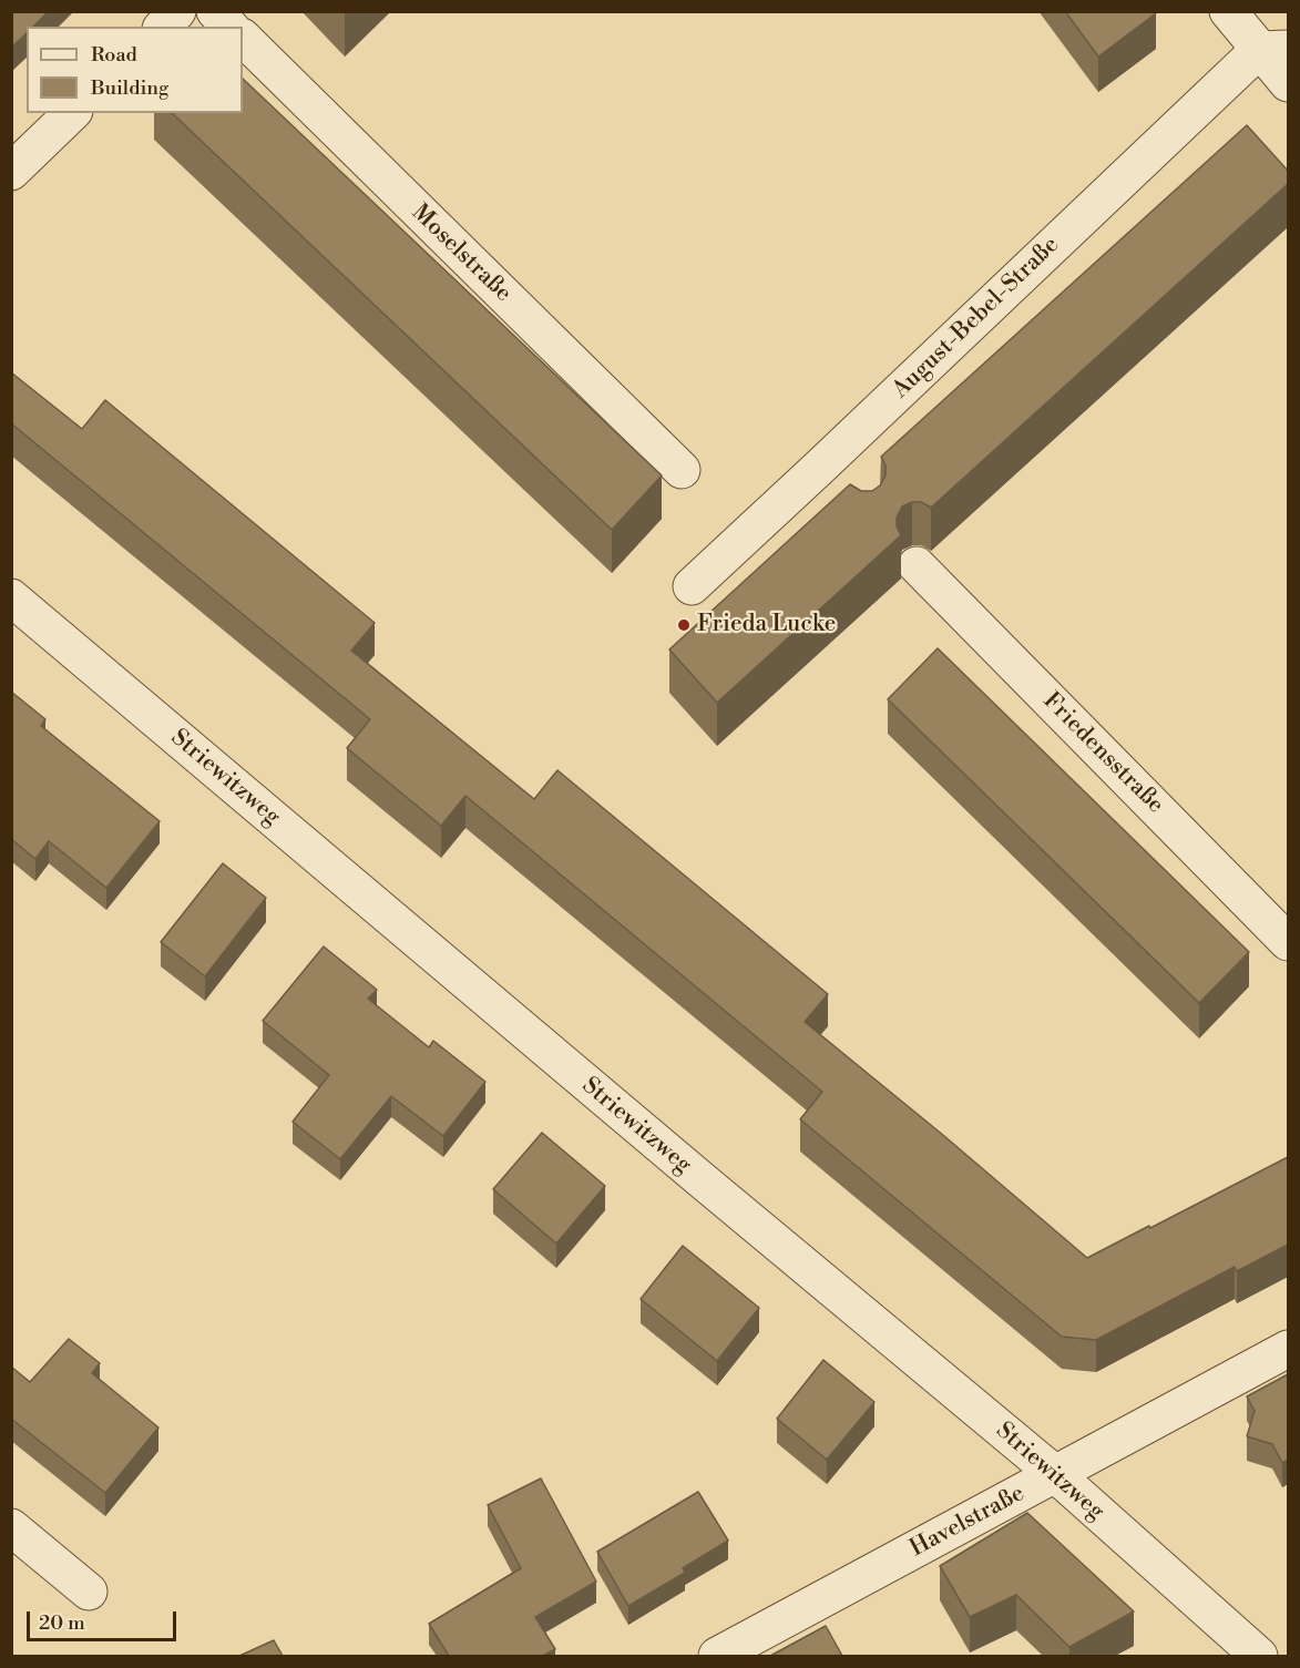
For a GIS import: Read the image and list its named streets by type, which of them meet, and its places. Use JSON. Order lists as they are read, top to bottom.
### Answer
{
  "streets": {
    "street": [
      "Moselstraße",
      "August-Bebel-Straße",
      "Friedensstraße",
      "Striewitzweg",
      "Havelstraße"
    ]
  },
  "crossings": [
    ["Striewitzweg", "Havelstraße"]
  ],
  "places": ["Frieda Lucke"],
  "legend": ["Road", "Building"],
  "scale_bar": "20 m"
}
